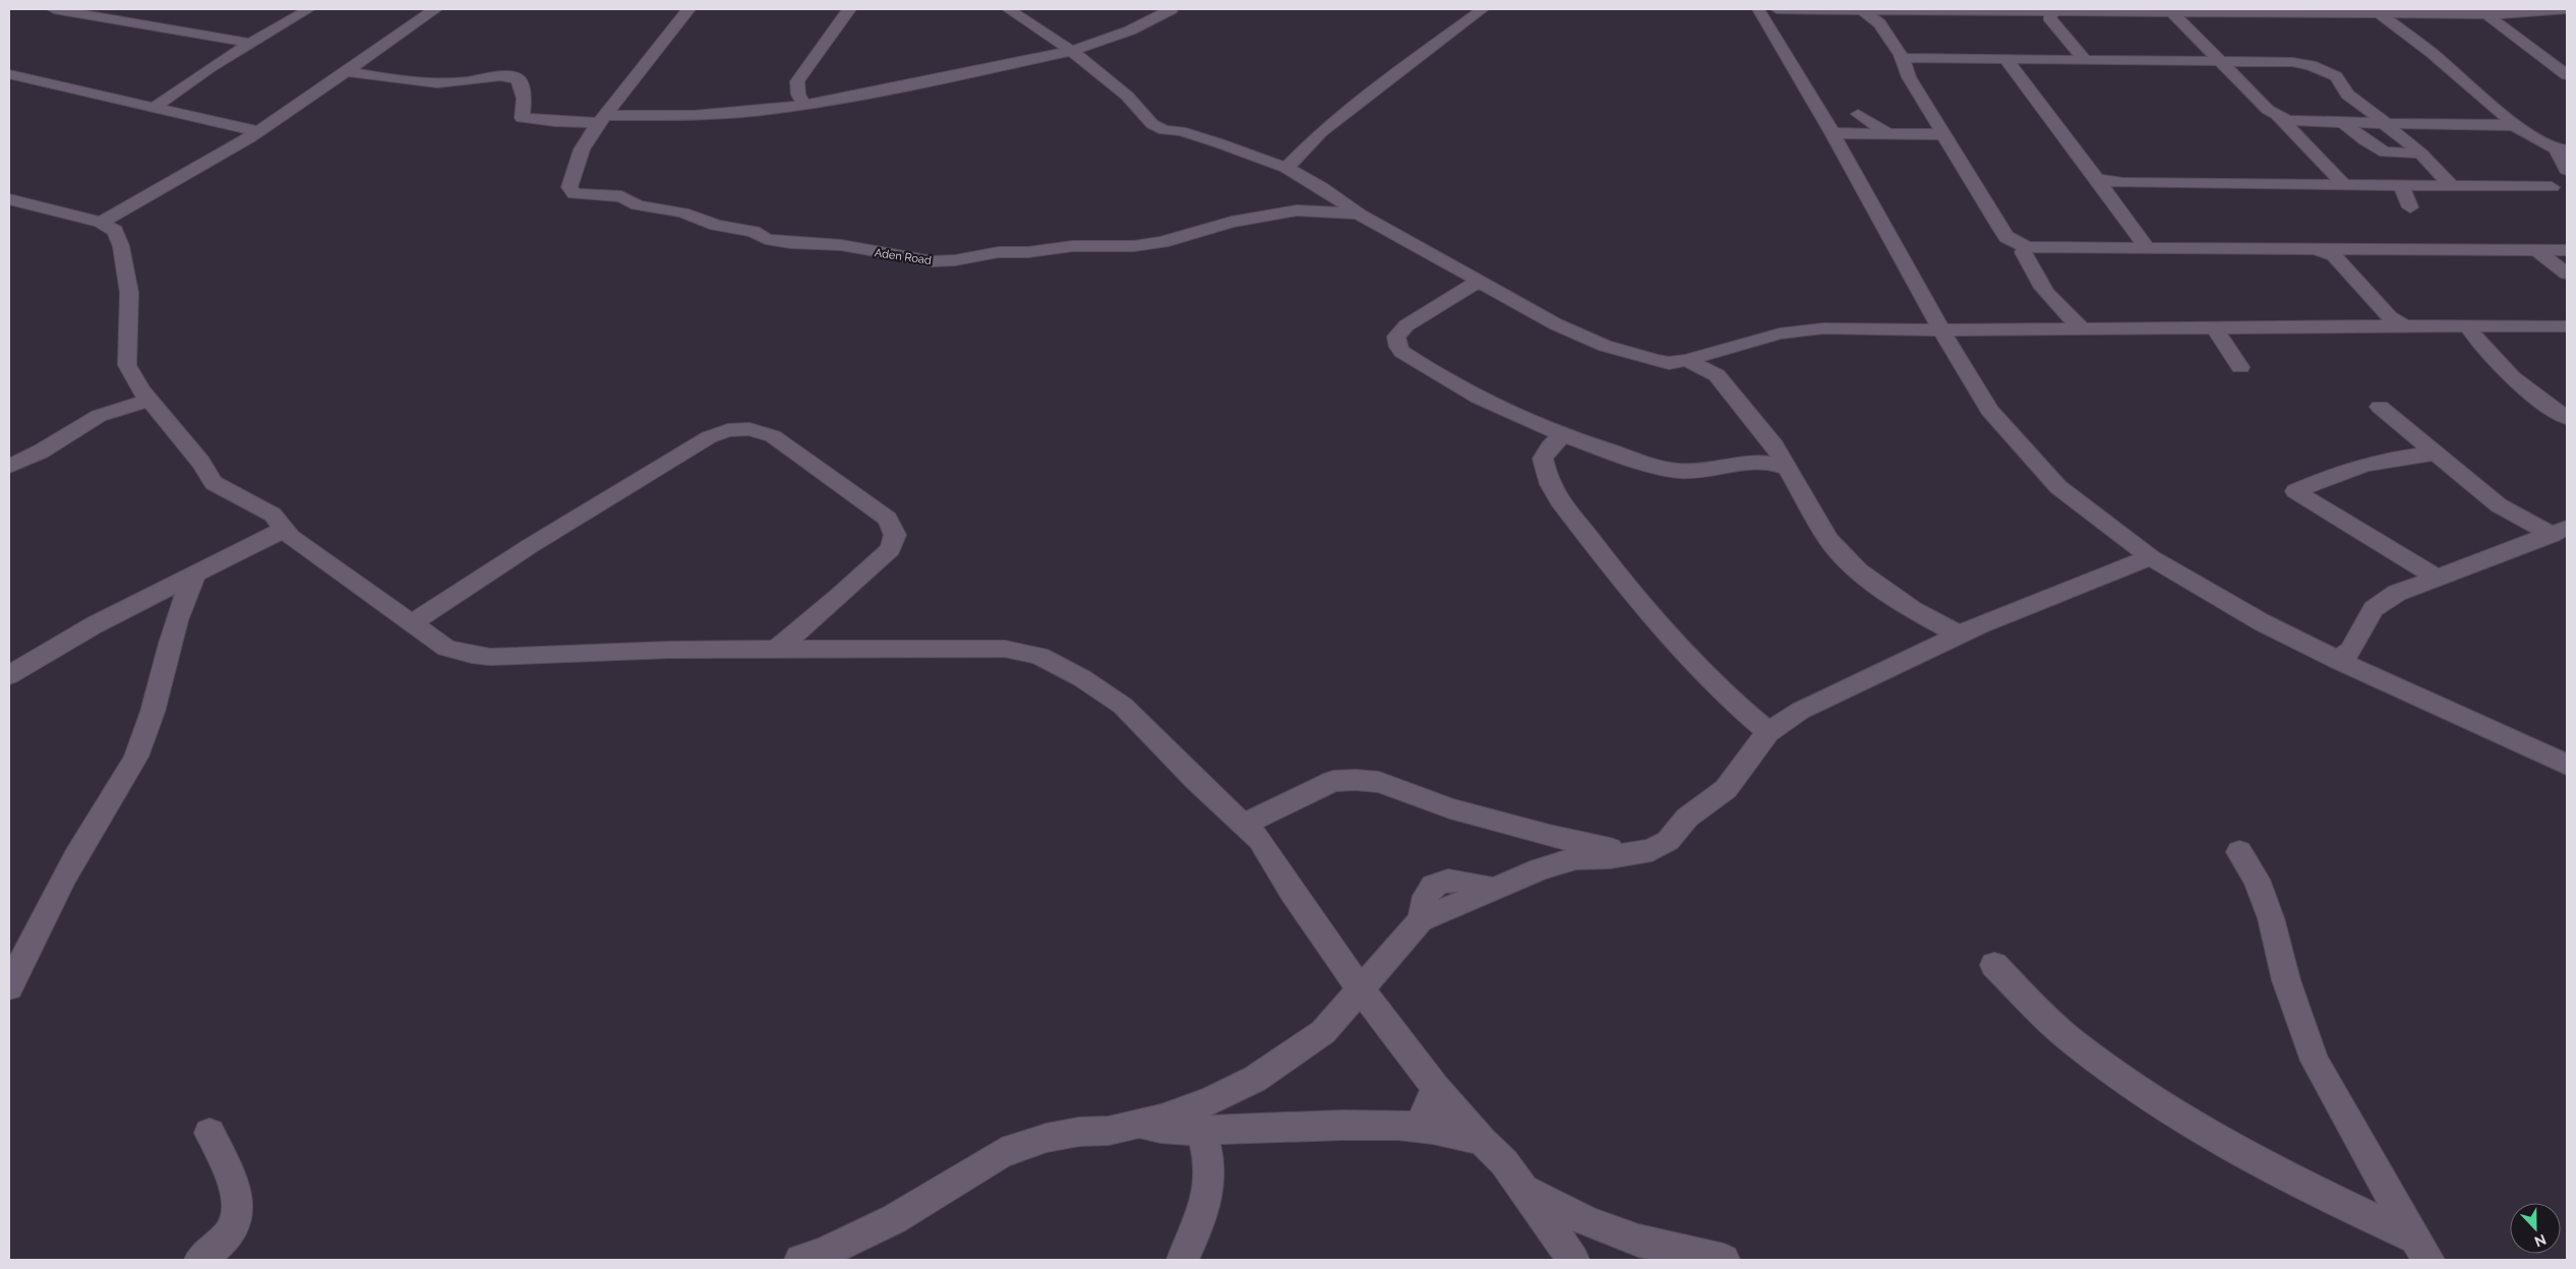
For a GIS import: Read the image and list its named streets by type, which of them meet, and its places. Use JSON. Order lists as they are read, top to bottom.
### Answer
{
  "streets": {
    "street": ["Aden Road"]
  },
  "north": "bottom"
}
